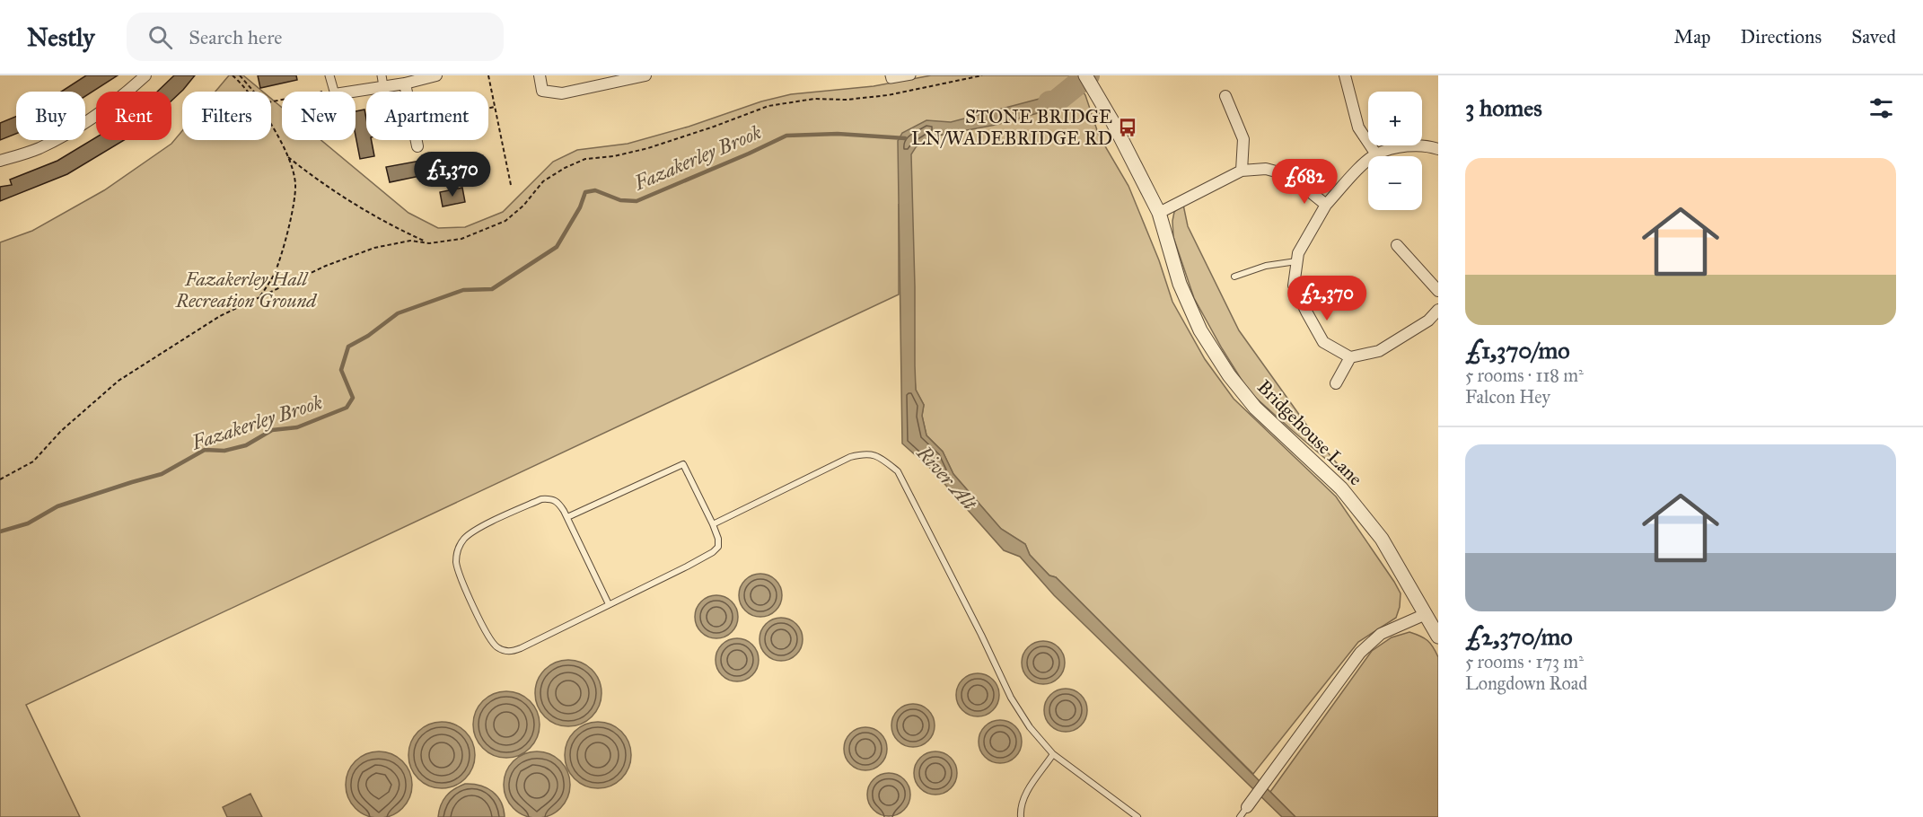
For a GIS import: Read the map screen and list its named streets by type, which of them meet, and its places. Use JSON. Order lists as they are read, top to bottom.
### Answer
{
  "streets": {
    "street": ["Bridgehouse Lane"]
  },
  "water": ["Fazakerley Brook", "River Alt"],
  "parks": ["Fazakerley Hall Recreation Ground"],
  "places": {
    "bus stop": ["STONE BRIDGE LN/WADEBRIDGE RD"]
  },
  "page": {
    "header": "Nestly",
    "search": "Search here",
    "nav": ["Map", "Directions", "Saved"],
    "heading": "3 homes",
    "map_buttons": ["+", "−"],
    "chip": [
      "Buy",
      "Rent",
      "Filters",
      "New",
      "Apartment"
    ],
    "list": [
      {
        "name": "£1,370/mo",
        "note": "5 rooms · 118 m² · Falcon Hey"
      },
      {
        "name": "£2,370/mo",
        "note": "5 rooms · 173 m² · Longdown Road"
      }
    ],
    "price": ["£1,370", "£682", "£2,370"]
  }
}
